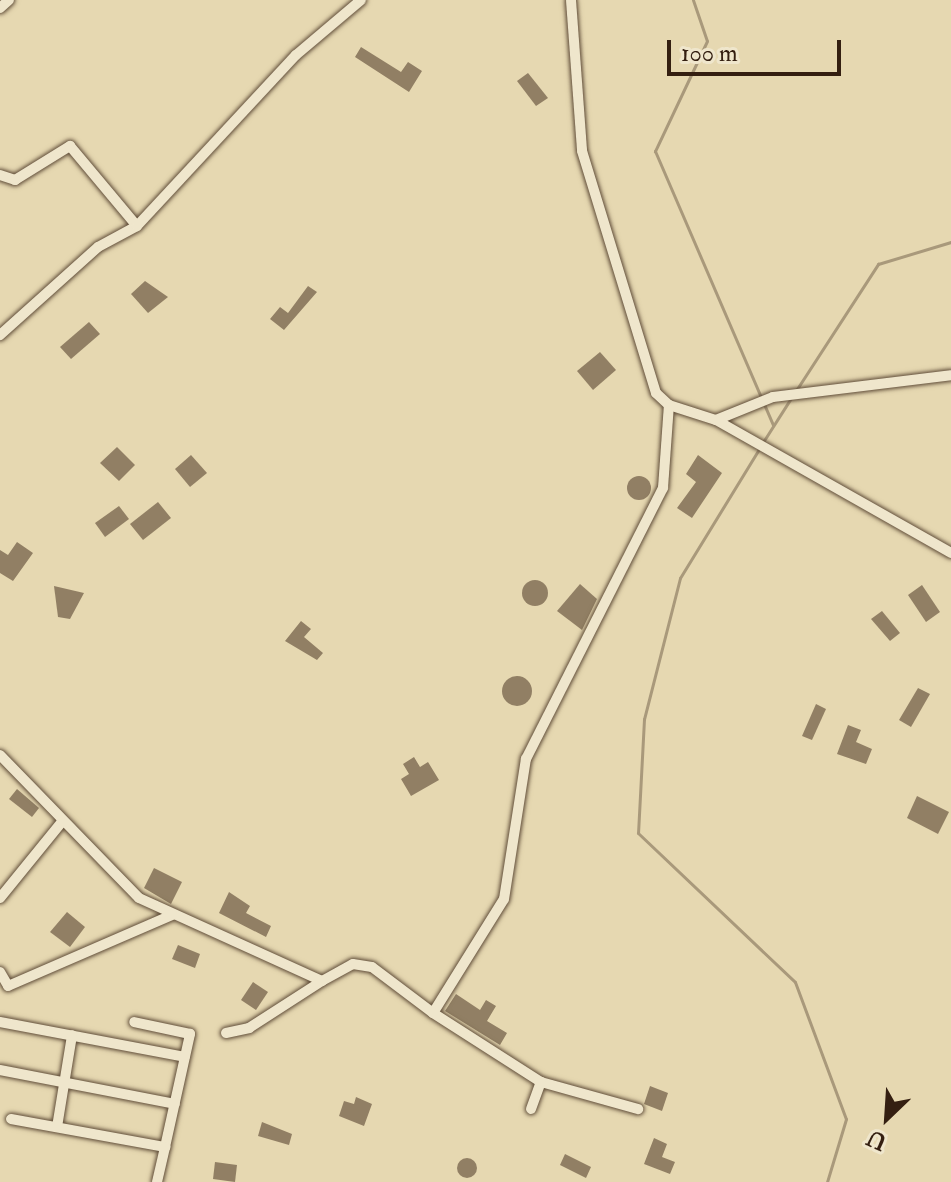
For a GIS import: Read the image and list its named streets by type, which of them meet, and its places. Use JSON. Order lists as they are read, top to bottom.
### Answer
{
  "scale_bar": "100 m",
  "north": "bottom left"
}
